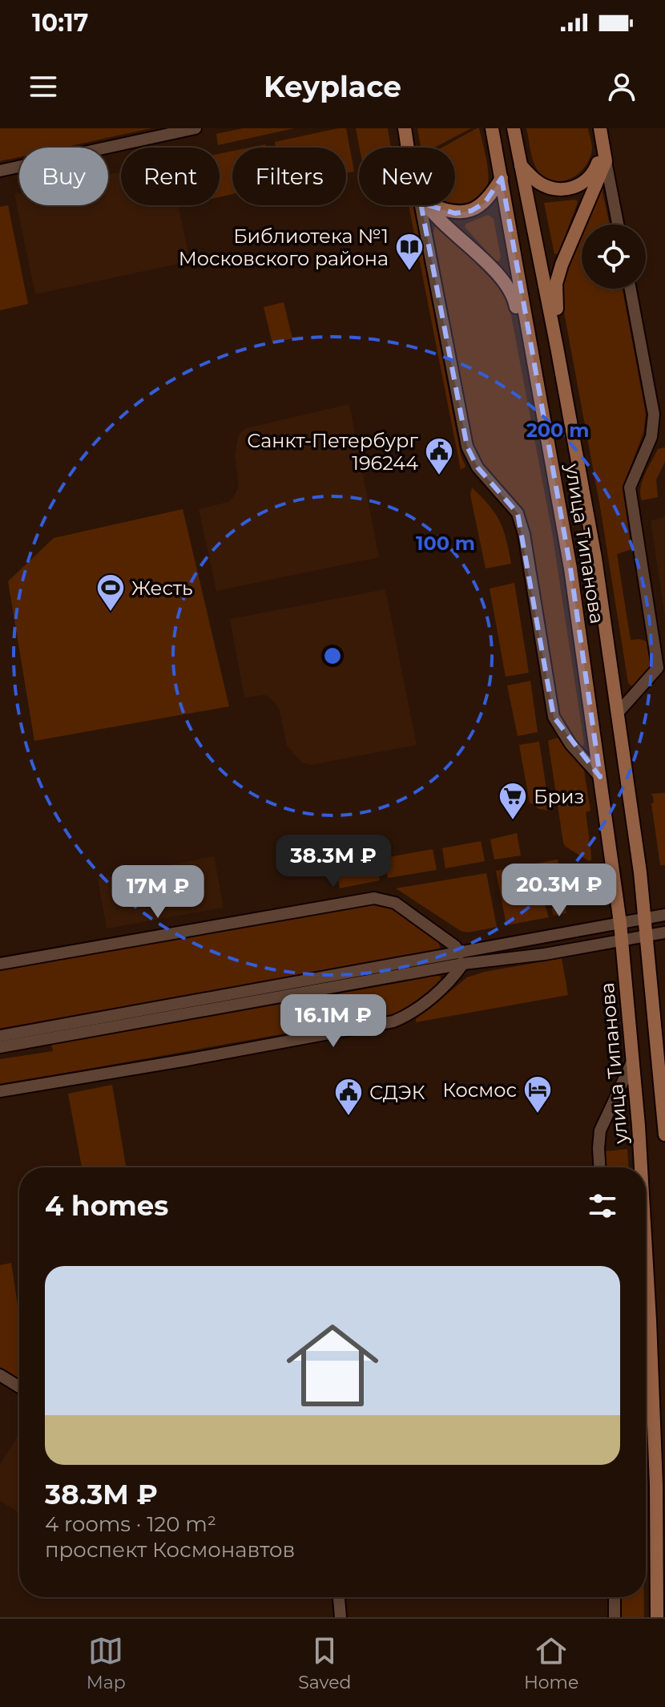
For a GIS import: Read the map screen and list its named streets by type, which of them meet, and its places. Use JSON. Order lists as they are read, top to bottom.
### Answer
{
  "streets": {
    "main road": ["улица Типанова"]
  },
  "places": {
    "library": ["Библиотека №1 Московского района"],
    "public building": ["Санкт-Петербург 196244", "СДЭК"],
    "sports": ["Жесть"],
    "supermarket": ["Бриз"],
    "hotel": ["Космос"]
  },
  "page": {
    "status": "10:17",
    "header": "Keyplace",
    "chip": [
      "Buy",
      "Rent",
      "Filters",
      "New"
    ],
    "price": [
      "38.3M ₽",
      "20.3M ₽",
      "17M ₽",
      "16.1M ₽"
    ],
    "heading": "4 homes",
    "list": [
      {
        "name": "38.3M ₽",
        "note": "4 rooms · 120 m² · проспект Космонавтов"
      }
    ],
    "tabs": ["Map", "Saved", "Home"]
  },
  "rings": ["200 m", "100 m"]
}
